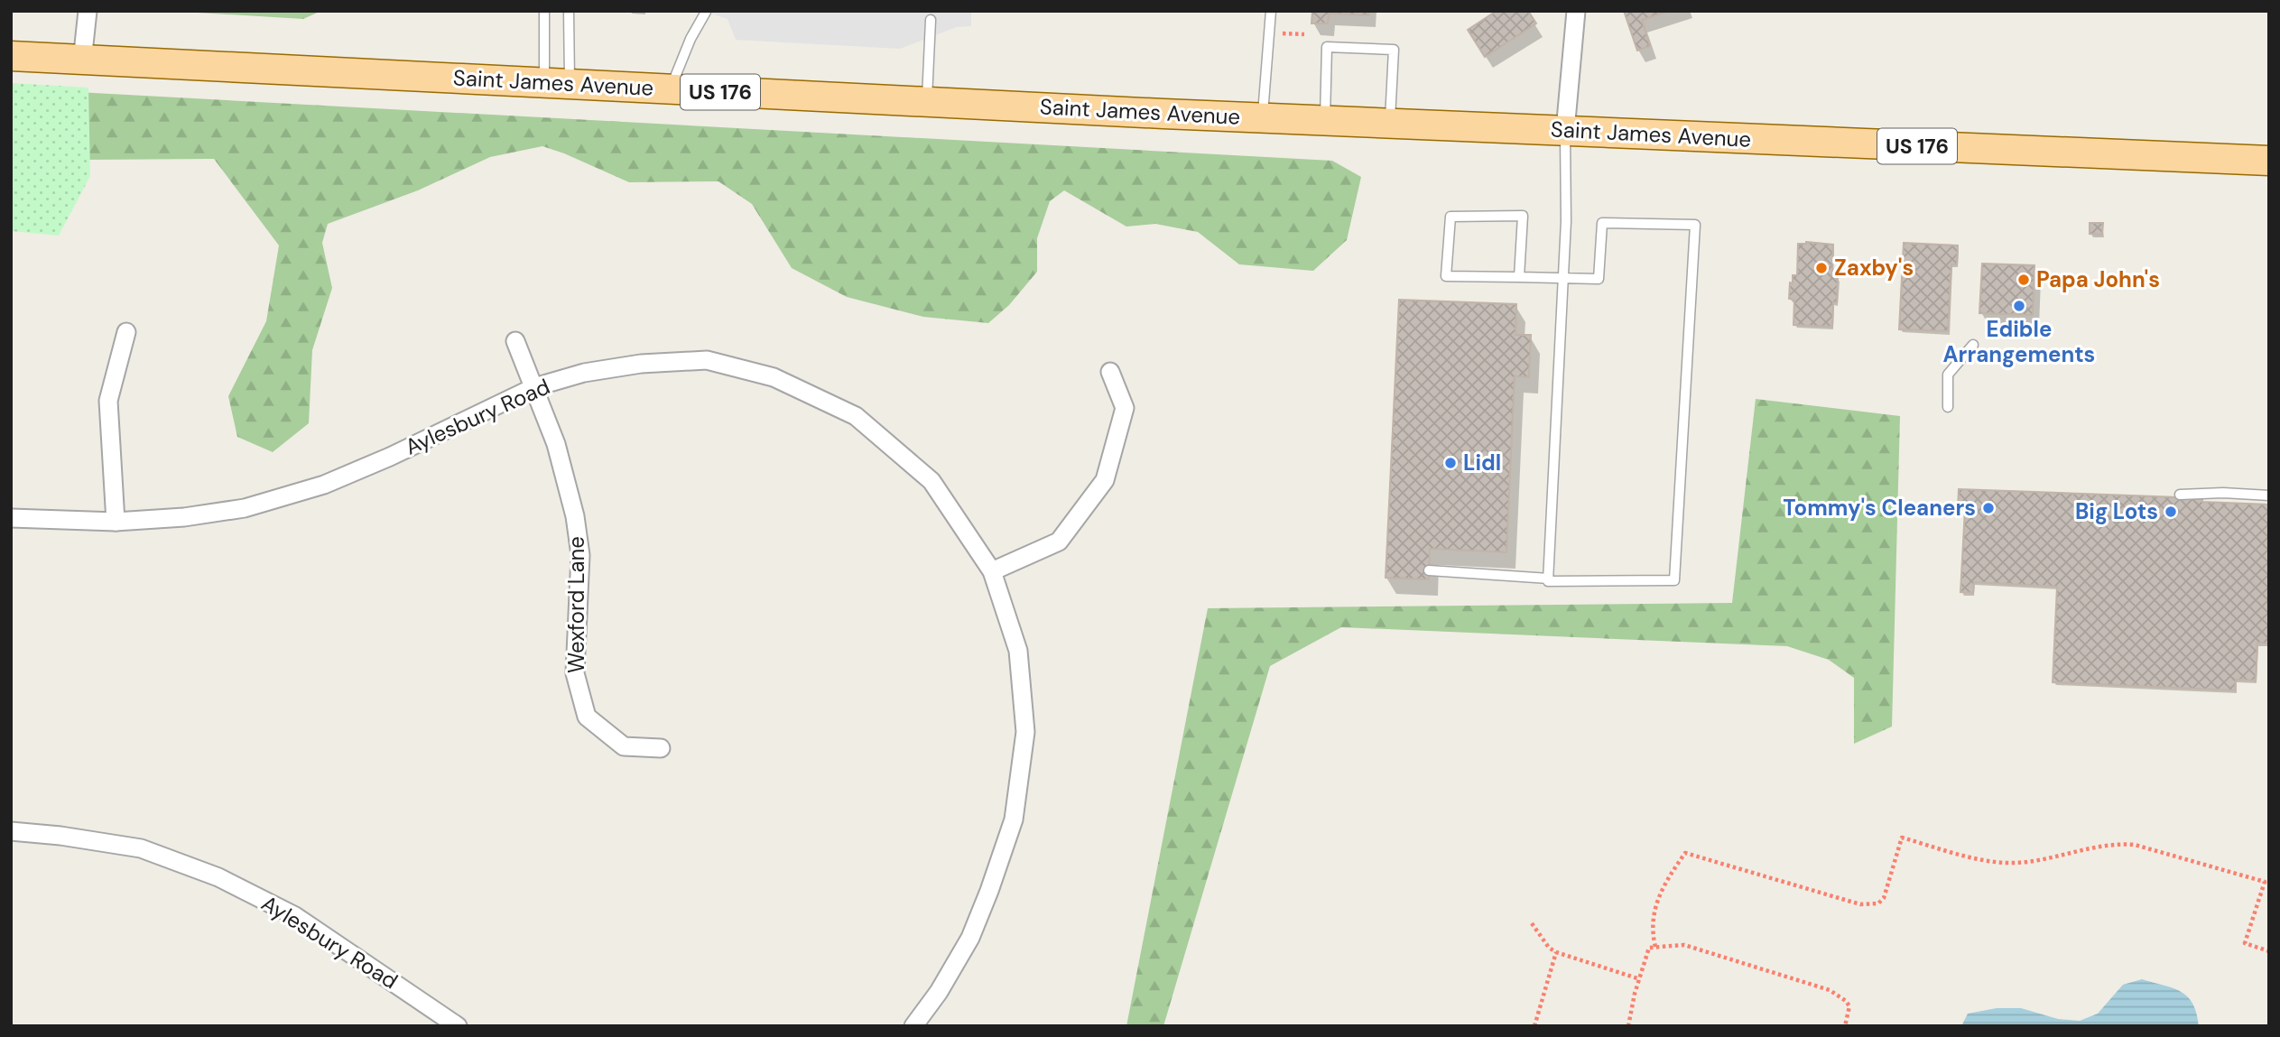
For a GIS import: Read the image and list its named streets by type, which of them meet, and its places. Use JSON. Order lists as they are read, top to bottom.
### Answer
{
  "streets": {
    "main road": ["Saint James Avenue", "US 176"],
    "street": ["Aylesbury Road", "Wexford Lane"]
  },
  "crossings": [
    ["Aylesbury Road", "Wexford Lane"]
  ],
  "places": [
    "Zaxby's",
    "Papa John's",
    "Edible Arrangements",
    "Lidl",
    "Tommy's Cleaners",
    "Big Lots"
  ]
}
